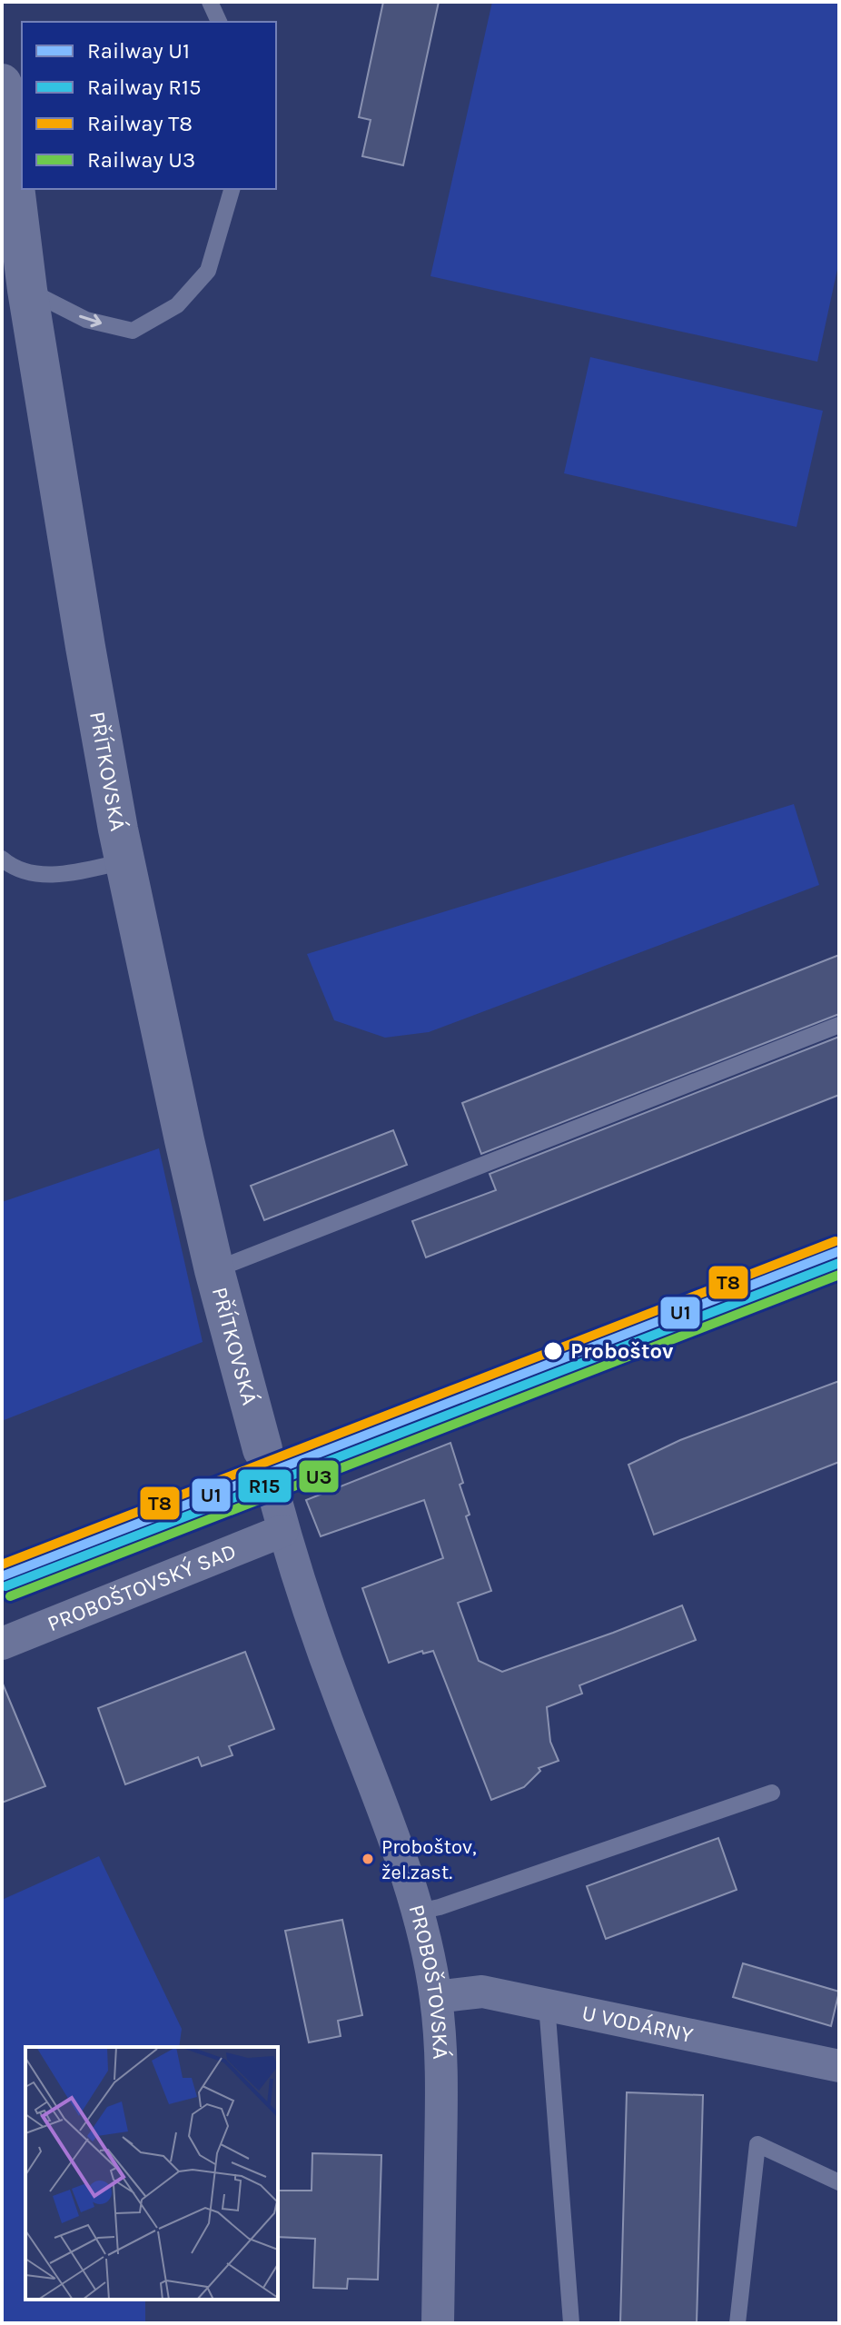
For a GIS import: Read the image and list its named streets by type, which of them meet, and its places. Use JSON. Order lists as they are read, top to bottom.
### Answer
{
  "streets": {
    "street": [
      "PŘÍTKOVSKÁ",
      "PROBOŠTOVSKÝ SAD",
      "PROBOŠTOVSKÁ",
      "U VODÁRNY"
    ]
  },
  "crossings": [
    ["PŘÍTKOVSKÁ", "PROBOŠTOVSKÁ"],
    ["PROBOŠTOVSKÝ SAD", "PROBOŠTOVSKÁ"],
    ["PROBOŠTOVSKÁ", "U VODÁRNY"]
  ],
  "places": ["Proboštov", "Proboštov, žel.zast."],
  "lines": [
    "rail line T8",
    "rail line U1",
    "rail line R15",
    "rail line U3"
  ],
  "legend": [
    "Railway U1",
    "Railway R15",
    "Railway T8",
    "Railway U3"
  ]
}
